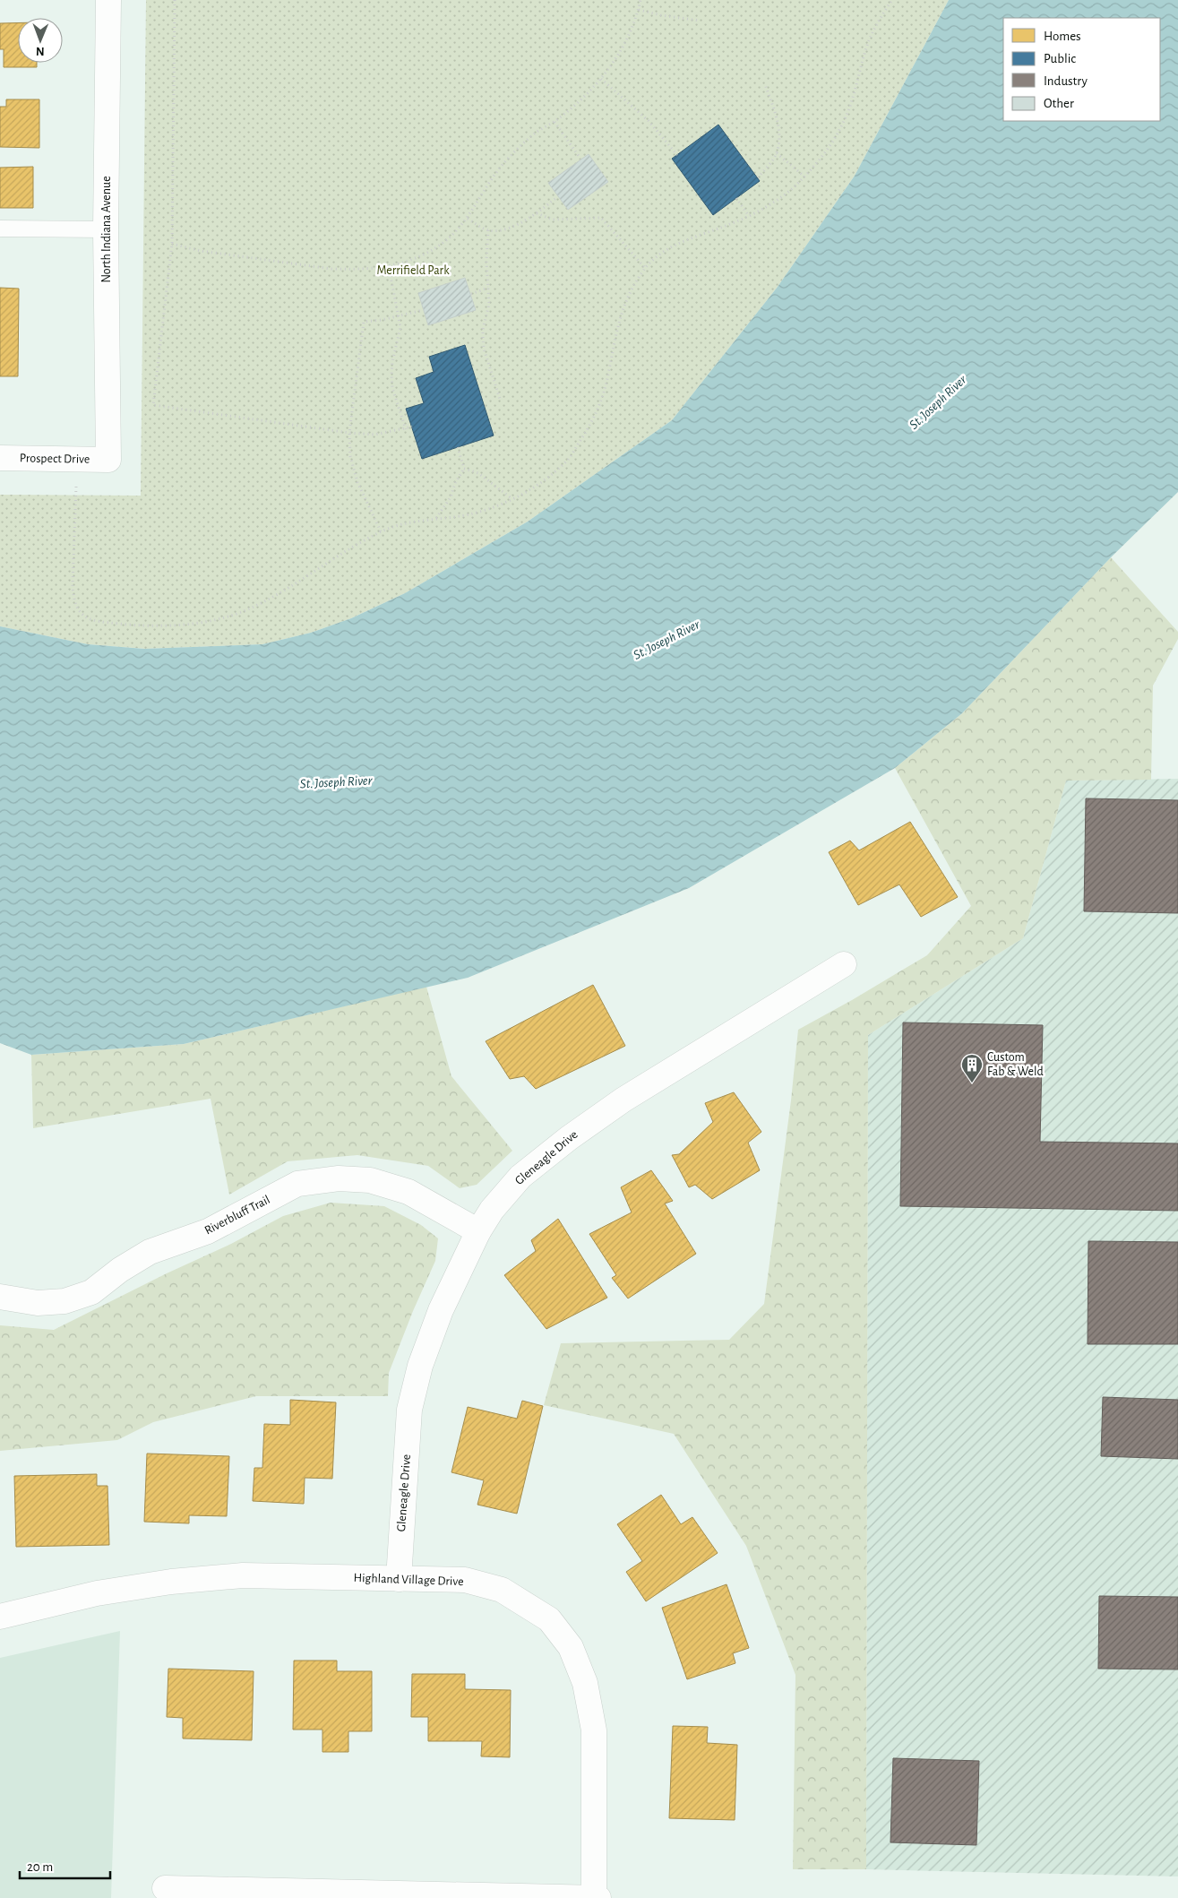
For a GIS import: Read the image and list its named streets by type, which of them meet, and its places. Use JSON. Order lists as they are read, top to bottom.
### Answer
{
  "streets": {
    "street": [
      "North Indiana Avenue",
      "Prospect Drive",
      "Gleneagle Drive",
      "Riverbluff Trail",
      "Highland Village Drive"
    ]
  },
  "crossings": [
    ["North Indiana Avenue", "Prospect Drive"],
    ["Gleneagle Drive", "Riverbluff Trail"],
    ["Gleneagle Drive", "Highland Village Drive"]
  ],
  "water": ["St. Joseph River"],
  "parks": ["Merrifield Park"],
  "places": {
    "building": ["Custom Fab & Weld"]
  },
  "legend": [
    "Homes",
    "Public",
    "Industry",
    "Other"
  ],
  "scale_bar": "20 m",
  "north": "bottom"
}
